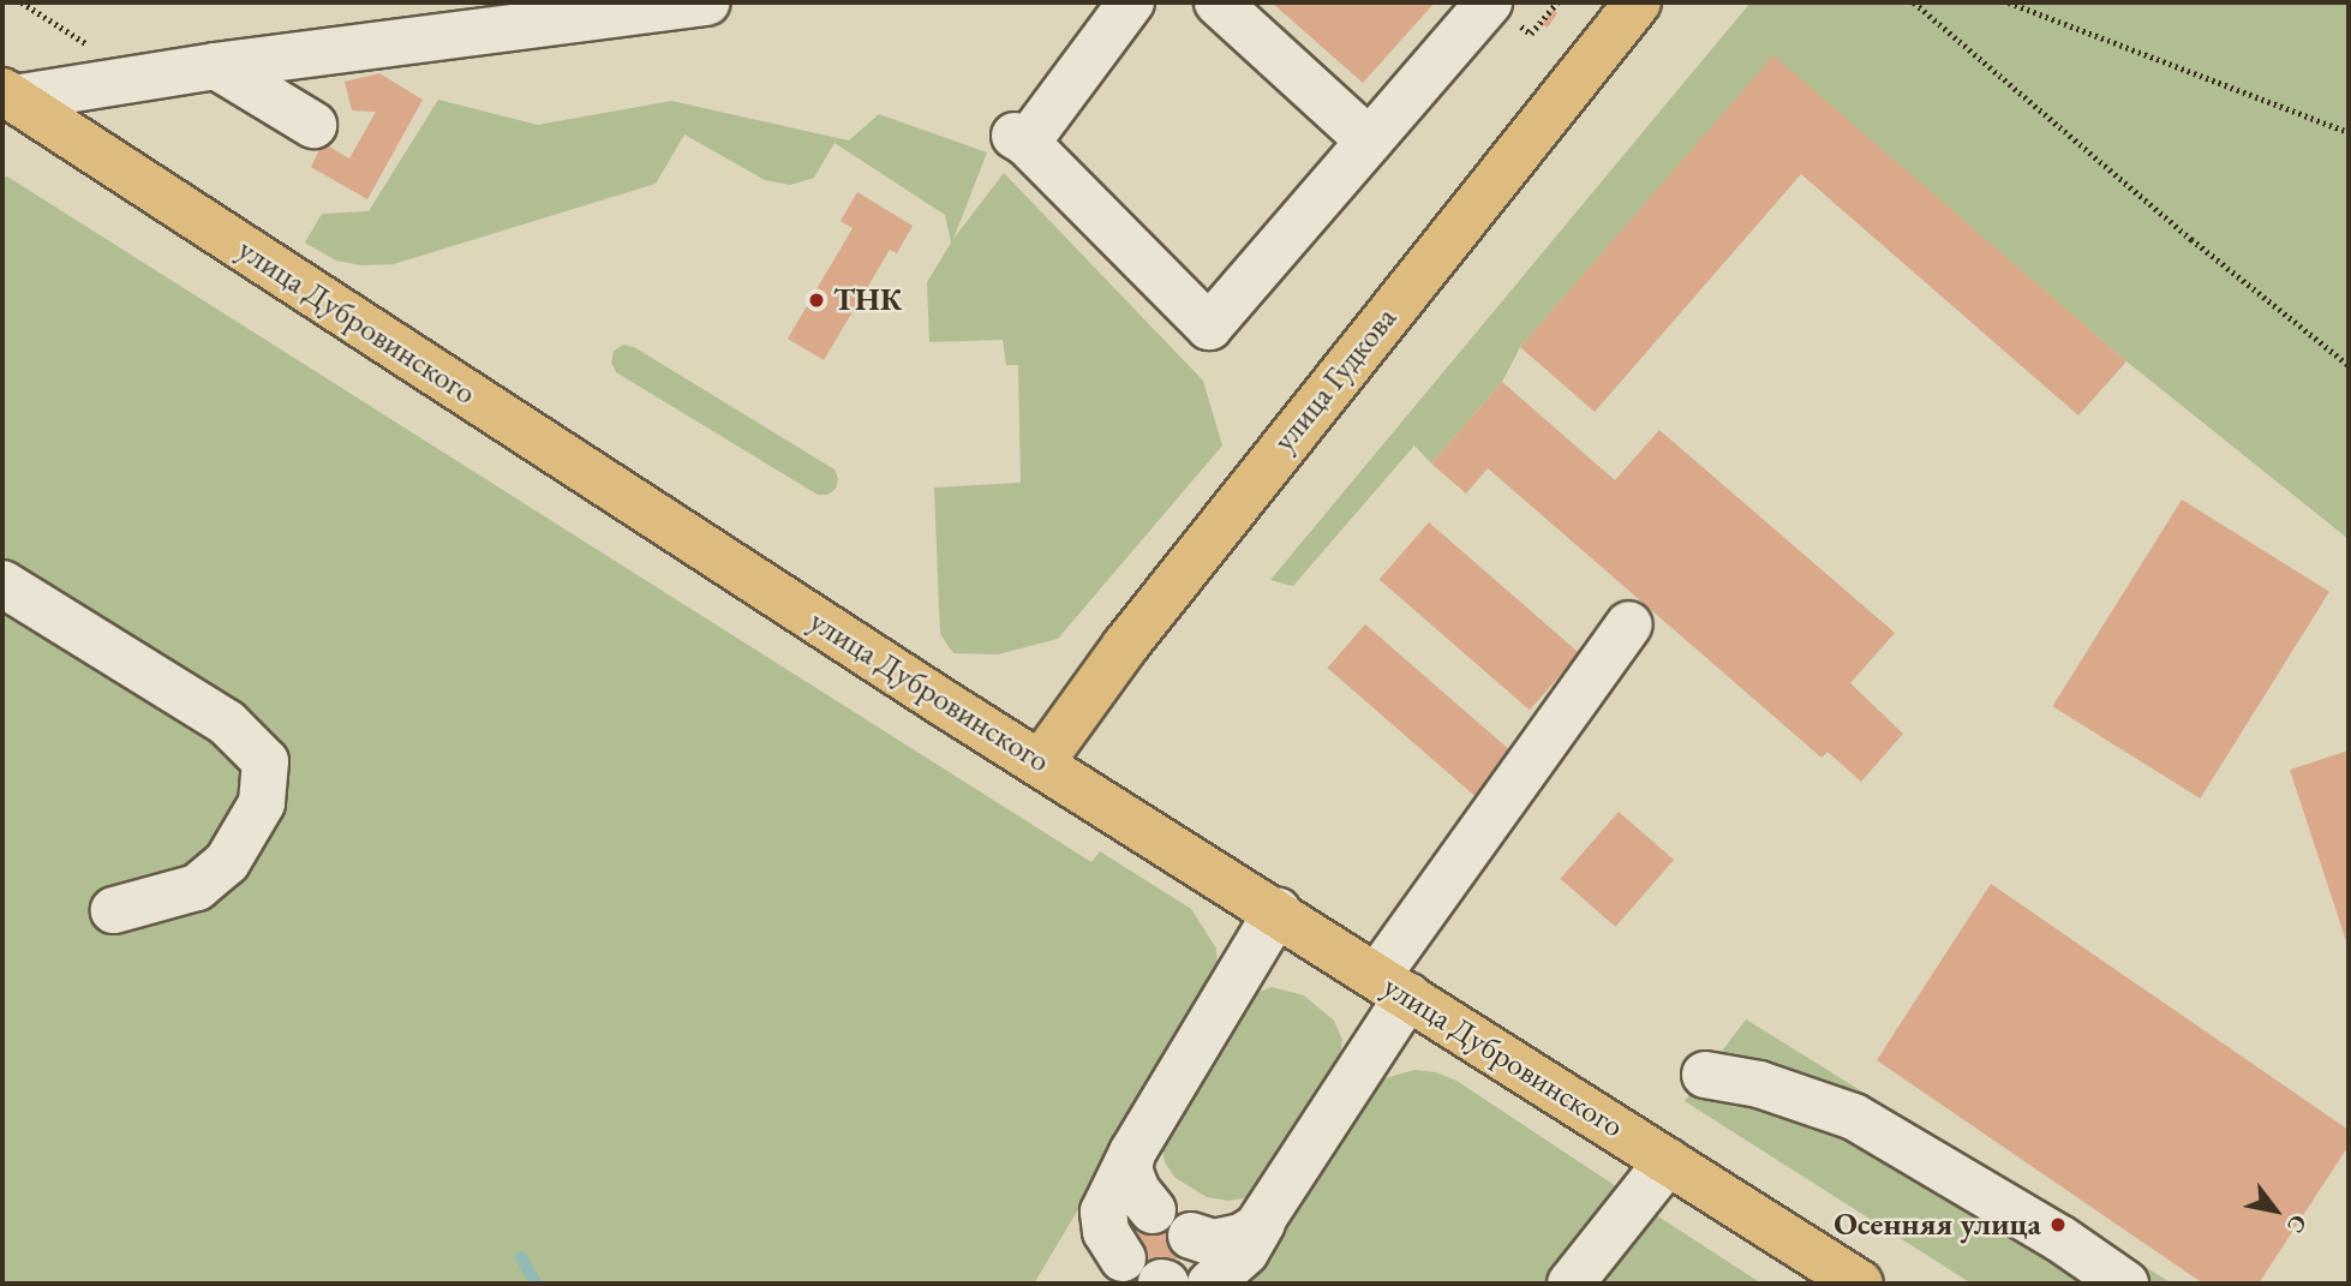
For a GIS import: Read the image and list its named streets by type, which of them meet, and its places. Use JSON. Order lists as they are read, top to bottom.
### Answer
{
  "streets": {
    "main road": ["улица Дубровинского", "улица Гудкова"]
  },
  "crossings": [
    ["улица Дубровинского", "улица Гудкова"]
  ],
  "places": ["ТНК", "Осенняя улица"],
  "north": "bottom right"
}
